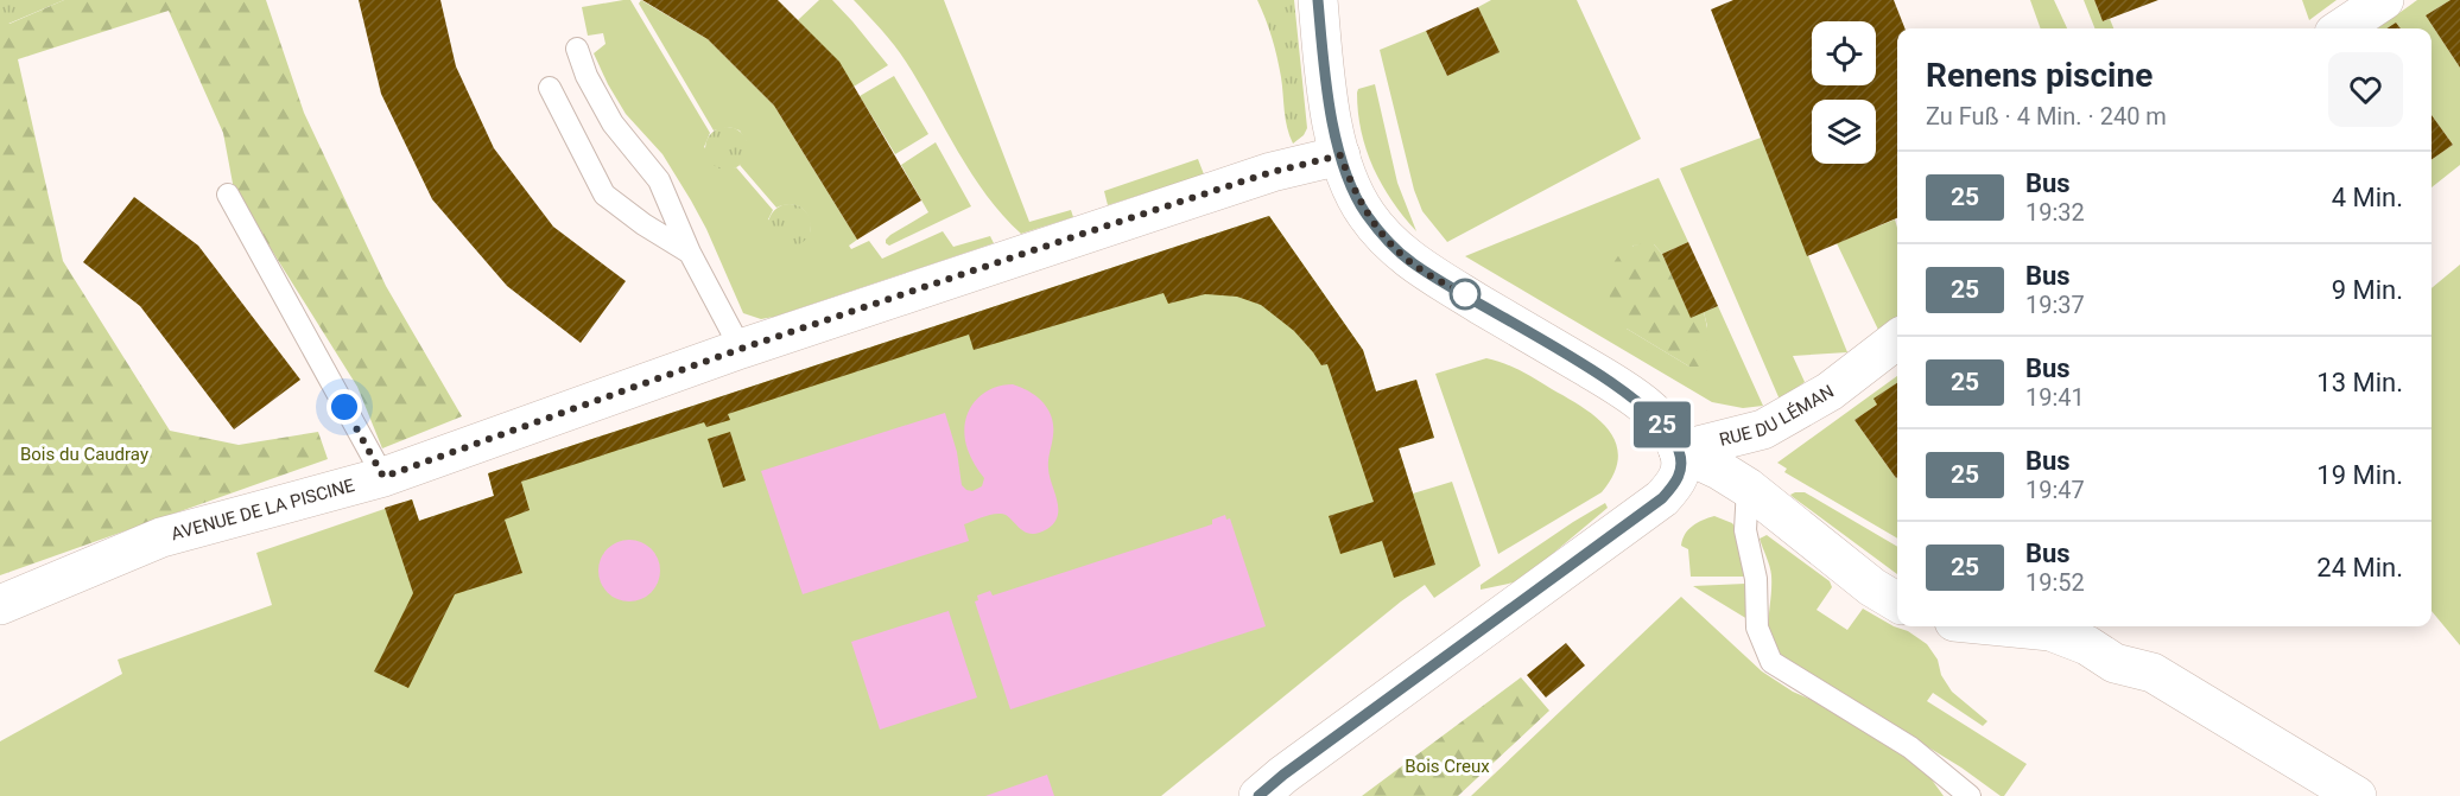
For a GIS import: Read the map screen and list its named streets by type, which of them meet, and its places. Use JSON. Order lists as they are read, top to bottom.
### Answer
{
  "streets": {
    "street": ["RUE DU LÉMAN", "AVENUE DE LA PISCINE"]
  },
  "parks": ["Bois du Caudray", "Bois Creux"],
  "lines": ["bus line 25"],
  "page": {
    "on_map": "25",
    "heading": ["Renens piscine", "Zu Fuß · 4 Min. · 240 m"],
    "list": [
      {
        "mark": "25",
        "name": "Bus",
        "note": "19:32",
        "value": "4 Min."
      },
      {
        "mark": "25",
        "name": "Bus",
        "note": "19:37",
        "value": "9 Min."
      },
      {
        "mark": "25",
        "name": "Bus",
        "note": "19:41",
        "value": "13 Min."
      },
      {
        "mark": "25",
        "name": "Bus",
        "note": "19:47",
        "value": "19 Min."
      },
      {
        "mark": "25",
        "name": "Bus",
        "note": "19:52",
        "value": "24 Min."
      }
    ]
  }
}
